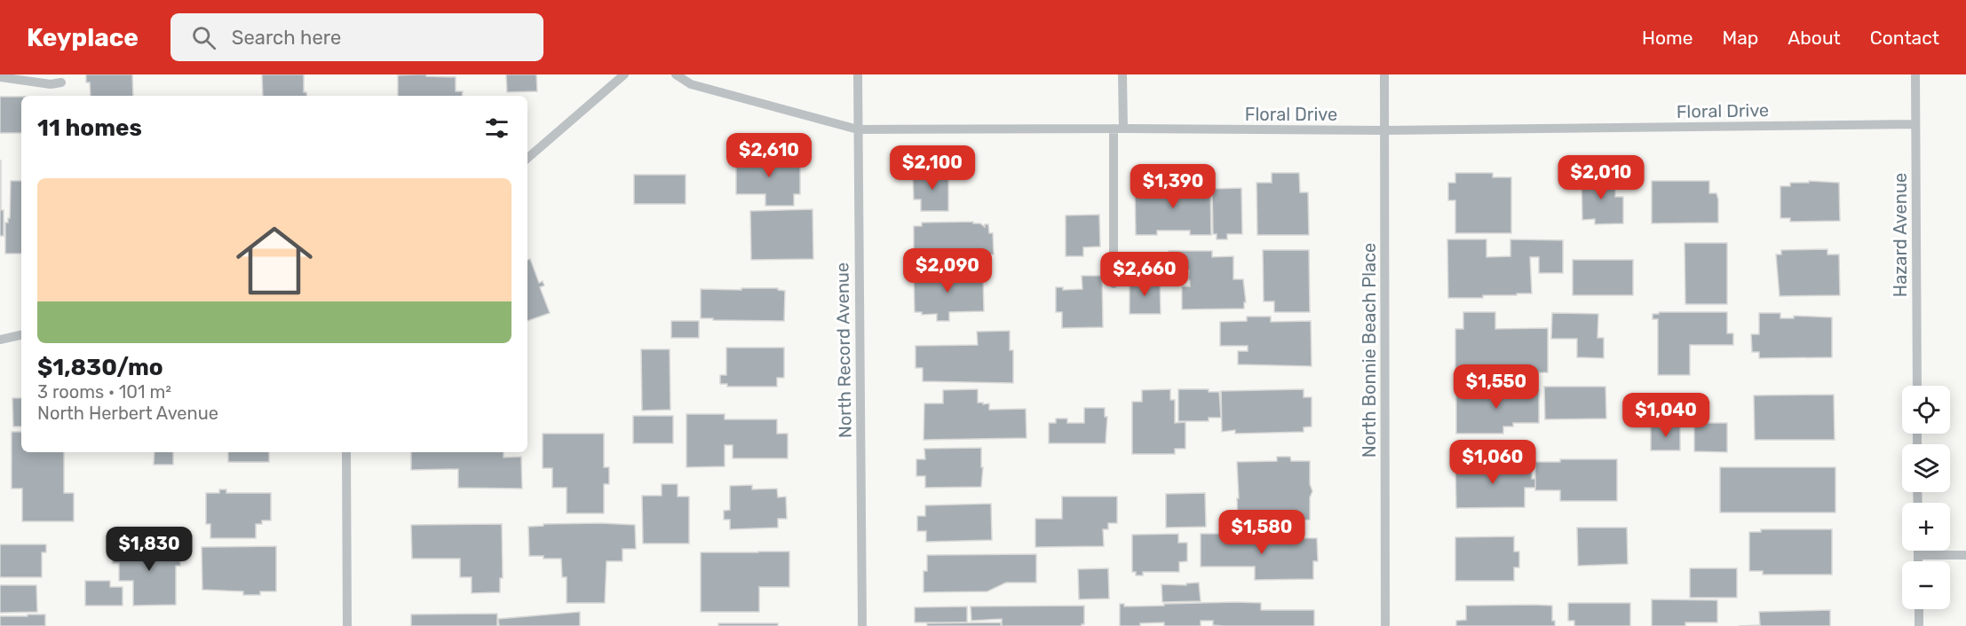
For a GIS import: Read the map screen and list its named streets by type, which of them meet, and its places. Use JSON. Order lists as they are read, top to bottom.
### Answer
{
  "streets": {
    "street": [
      "Floral Drive",
      "Hazard Avenue",
      "North Record Avenue",
      "North Bonnie Beach Place"
    ]
  },
  "crossings": [
    ["Floral Drive", "Hazard Avenue"],
    ["Floral Drive", "North Record Avenue"],
    ["Floral Drive", "North Bonnie Beach Place"]
  ],
  "page": {
    "header": "Keyplace",
    "search": "Search here",
    "nav": [
      "Home",
      "Map",
      "About",
      "Contact"
    ],
    "heading": "11 homes",
    "price": [
      "$2,610",
      "$2,100",
      "$2,010",
      "$1,390",
      "$2,090",
      "$2,660",
      "$1,550",
      "$1,040",
      "$1,060",
      "$1,580",
      "$1,830"
    ],
    "list": [
      {
        "name": "$1,830/mo",
        "note": "3 rooms · 101 m² · North Herbert Avenue"
      }
    ],
    "map_buttons": ["+", "−"]
  }
}
